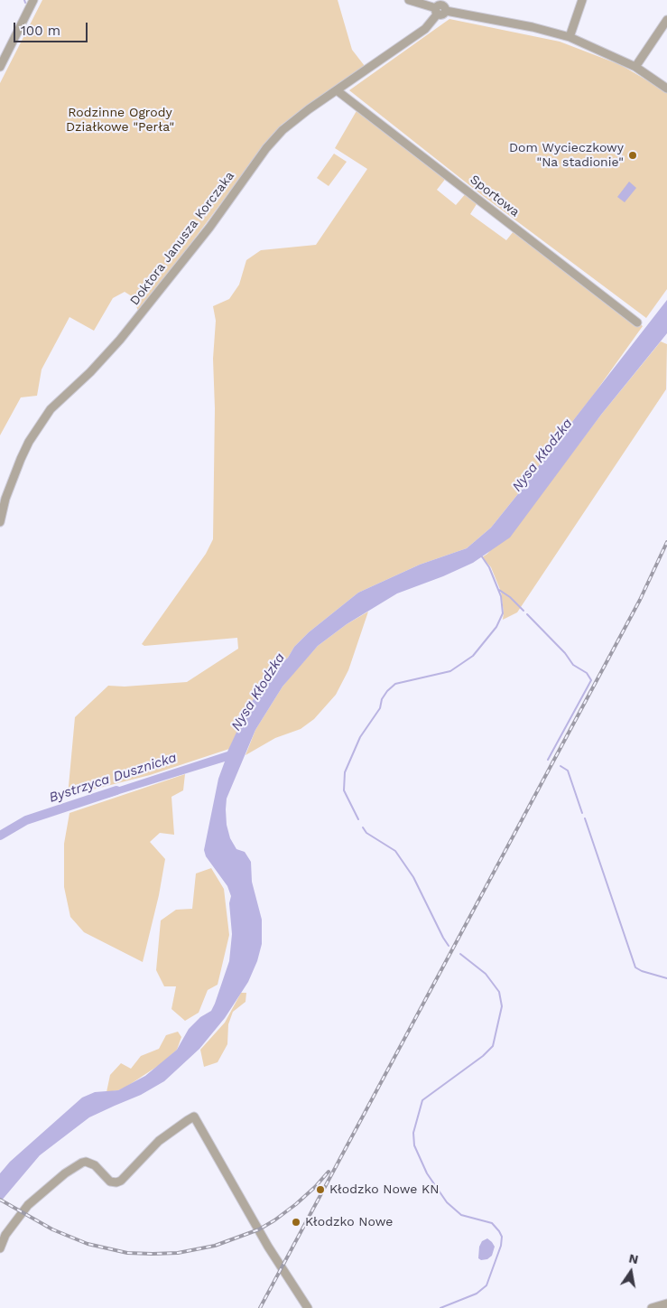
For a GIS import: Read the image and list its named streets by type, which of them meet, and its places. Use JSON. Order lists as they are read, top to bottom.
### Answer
{
  "streets": {
    "street": ["Sportowa", "Doktora Janusza Korczaka"]
  },
  "crossings": [
    ["Sportowa", "Doktora Janusza Korczaka"]
  ],
  "water": ["Nysa Kłodzka", "Bystrzyca Dusznicka"],
  "parks": ["Rodzinne Ogrody Działkowe \"Perła\""],
  "places": ["Dom Wycieczkowy \"Na stadionie\"", "Kłodzko Nowe KN", "Kłodzko Nowe"],
  "scale_bar": "100 m",
  "north": "top"
}
